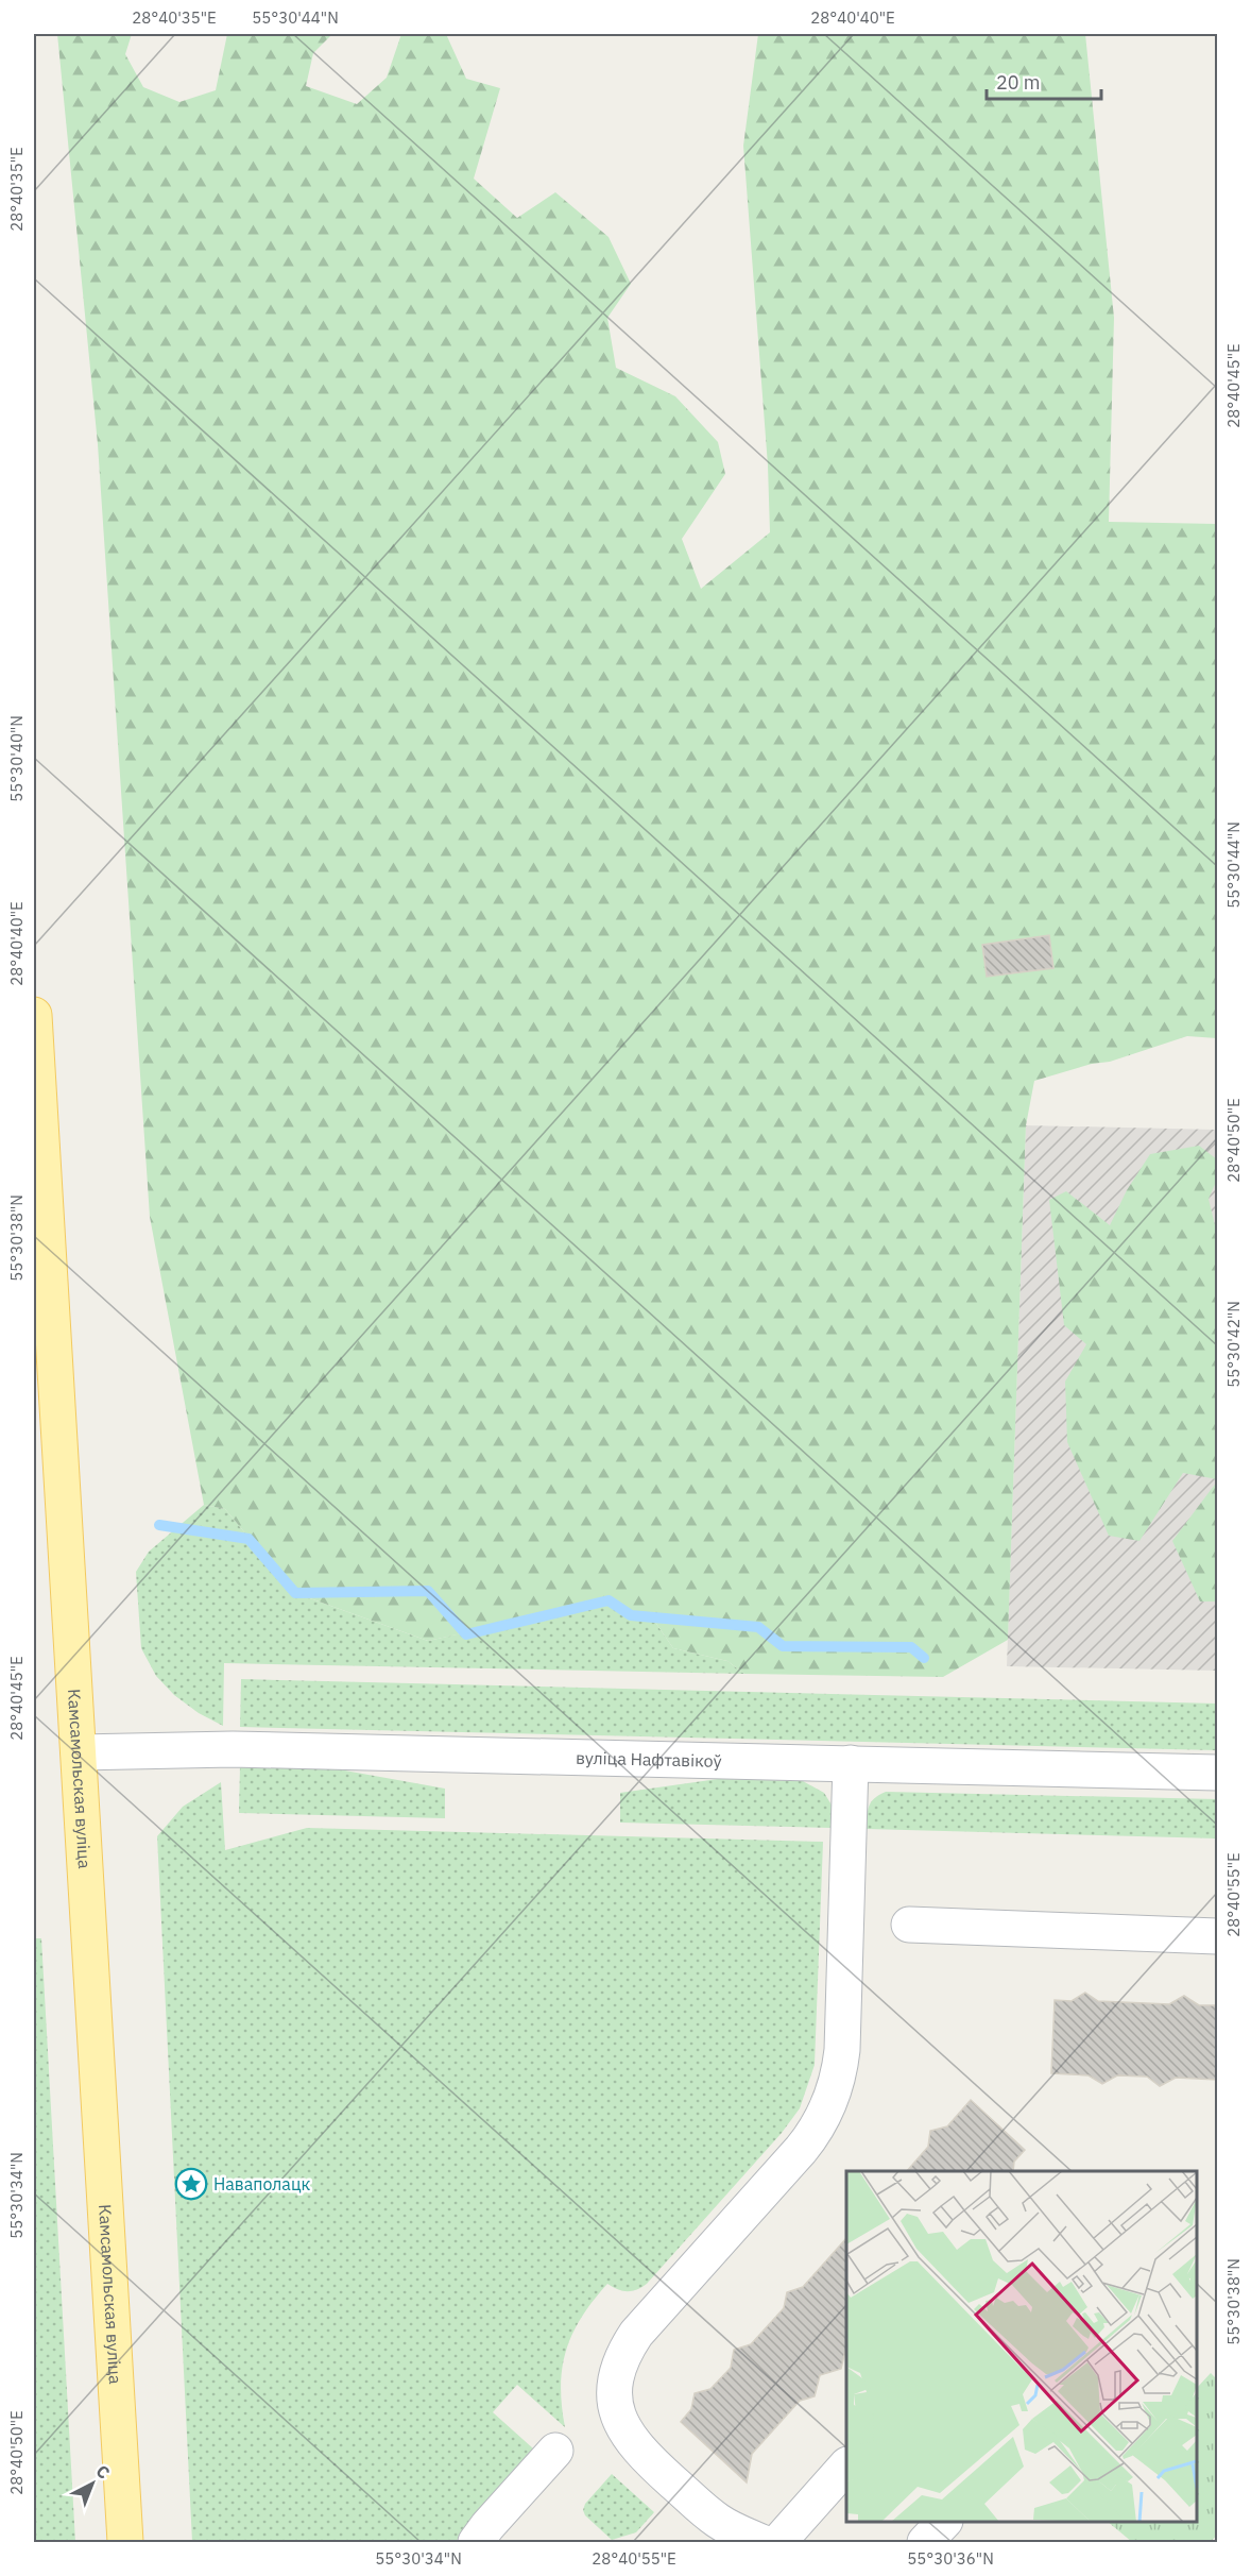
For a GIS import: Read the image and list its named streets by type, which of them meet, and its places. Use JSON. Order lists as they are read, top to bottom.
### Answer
{
  "streets": {
    "main road": ["Камсамольская вуліца"],
    "street": ["вуліца Нафтавікоў"]
  },
  "crossings": [
    ["вуліца Нафтавікоў", "Камсамольская вуліца"]
  ],
  "places": {
    "place": ["Наваполацк"]
  },
  "scale_bar": "20 m",
  "north": "top right",
  "coordinates": [
    "28°40'35\"E",
    "55°30'44\"N",
    "28°40'40\"E",
    "28°40'45\"E",
    "55°30'40\"N",
    "28°40'50\"E",
    "55°30'38\"N",
    "55°30'42\"N",
    "28°40'55\"E",
    "55°30'34\"N",
    "55°30'36\"N"
  ]
}
